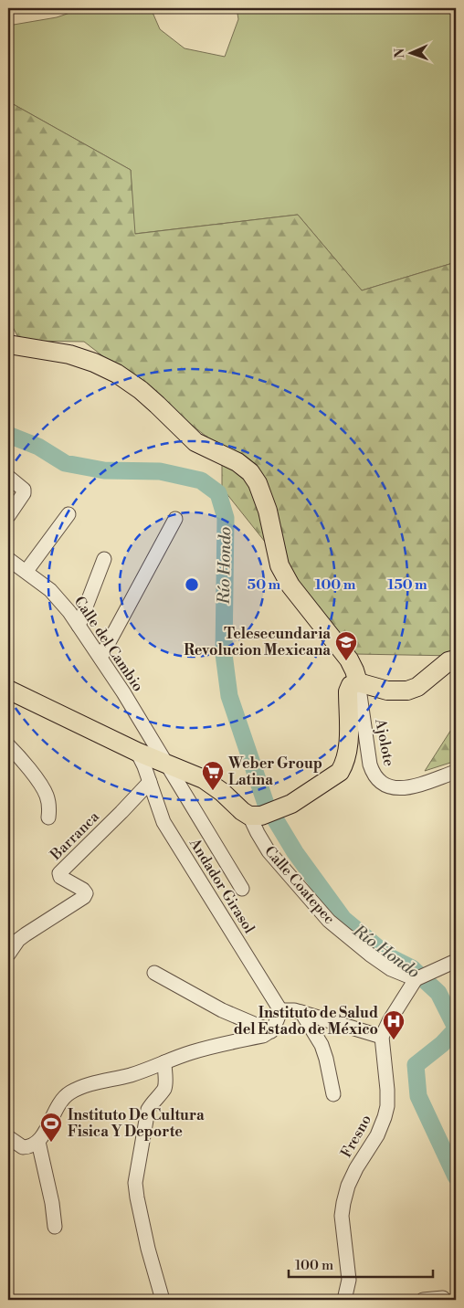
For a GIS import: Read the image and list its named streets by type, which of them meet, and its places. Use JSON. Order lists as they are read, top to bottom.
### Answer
{
  "streets": {
    "main road": ["Calle Coatepec"],
    "street": [
      "Calle del Cambio",
      "Ajolote",
      "Barranca",
      "Andador Girasol",
      "Fresno"
    ]
  },
  "crossings": [
    ["Calle del Cambio", "Calle Coatepec"],
    ["Barranca", "Andador Girasol"],
    ["Calle Coatepec", "Andador Girasol"]
  ],
  "water": ["Río Hondo"],
  "places": {
    "school or university": ["Telesecundaria Revolucion Mexicana"],
    "supermarket": ["Weber Group Latina"],
    "hospital": ["Instituto de Salud del Estado de México"],
    "sports": ["Instituto De Cultura Fisica Y Deporte"]
  },
  "scale_bar": "100 m",
  "north": "left",
  "rings": ["50 m", "100 m", "150 m"]
}
